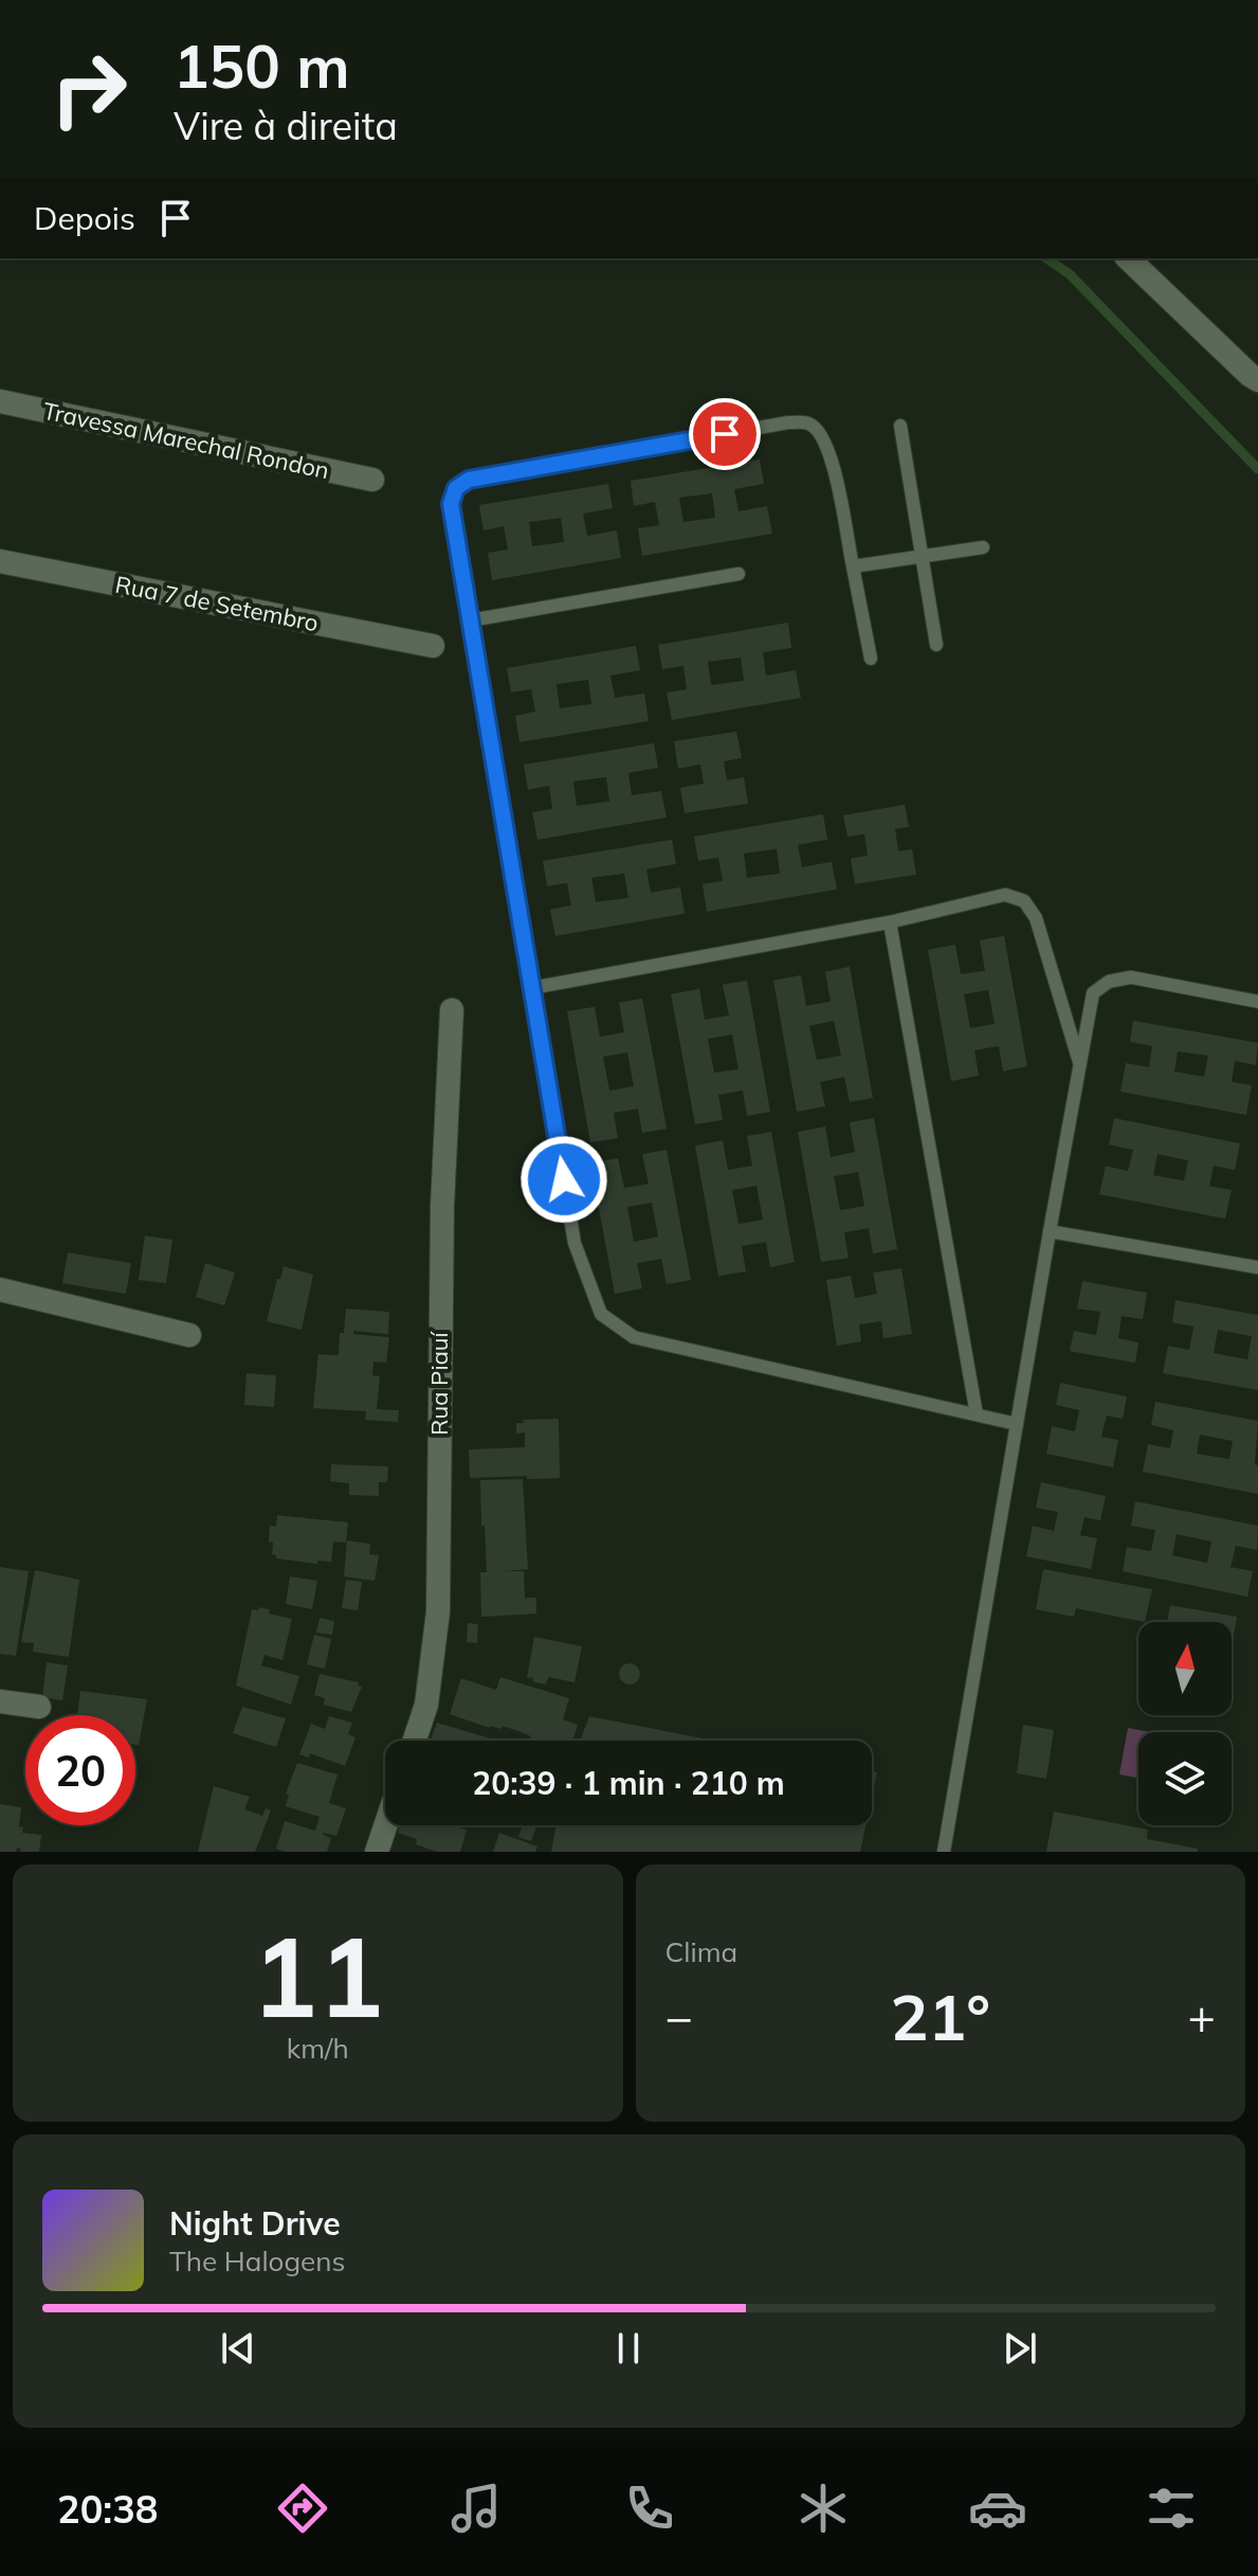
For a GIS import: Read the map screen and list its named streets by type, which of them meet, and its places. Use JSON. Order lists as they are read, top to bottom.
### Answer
{
  "streets": {
    "street": ["Travessa Marechal Rondon", "Rua 7 de Setembro", "Rua Piauí"]
  },
  "north": "top",
  "page": {
    "turn": ["150 m", "Vire à direita"],
    "then": "Depois",
    "limit": "20",
    "trip": "20:39 · 1 min · 210 m",
    "tile": [
      ["11", "km/h"],
      "Clima"
    ],
    "heat": ["−", "21°", "+"],
    "song": ["Night Drive", "The Halogens"],
    "tabs": "20:38"
  }
}
